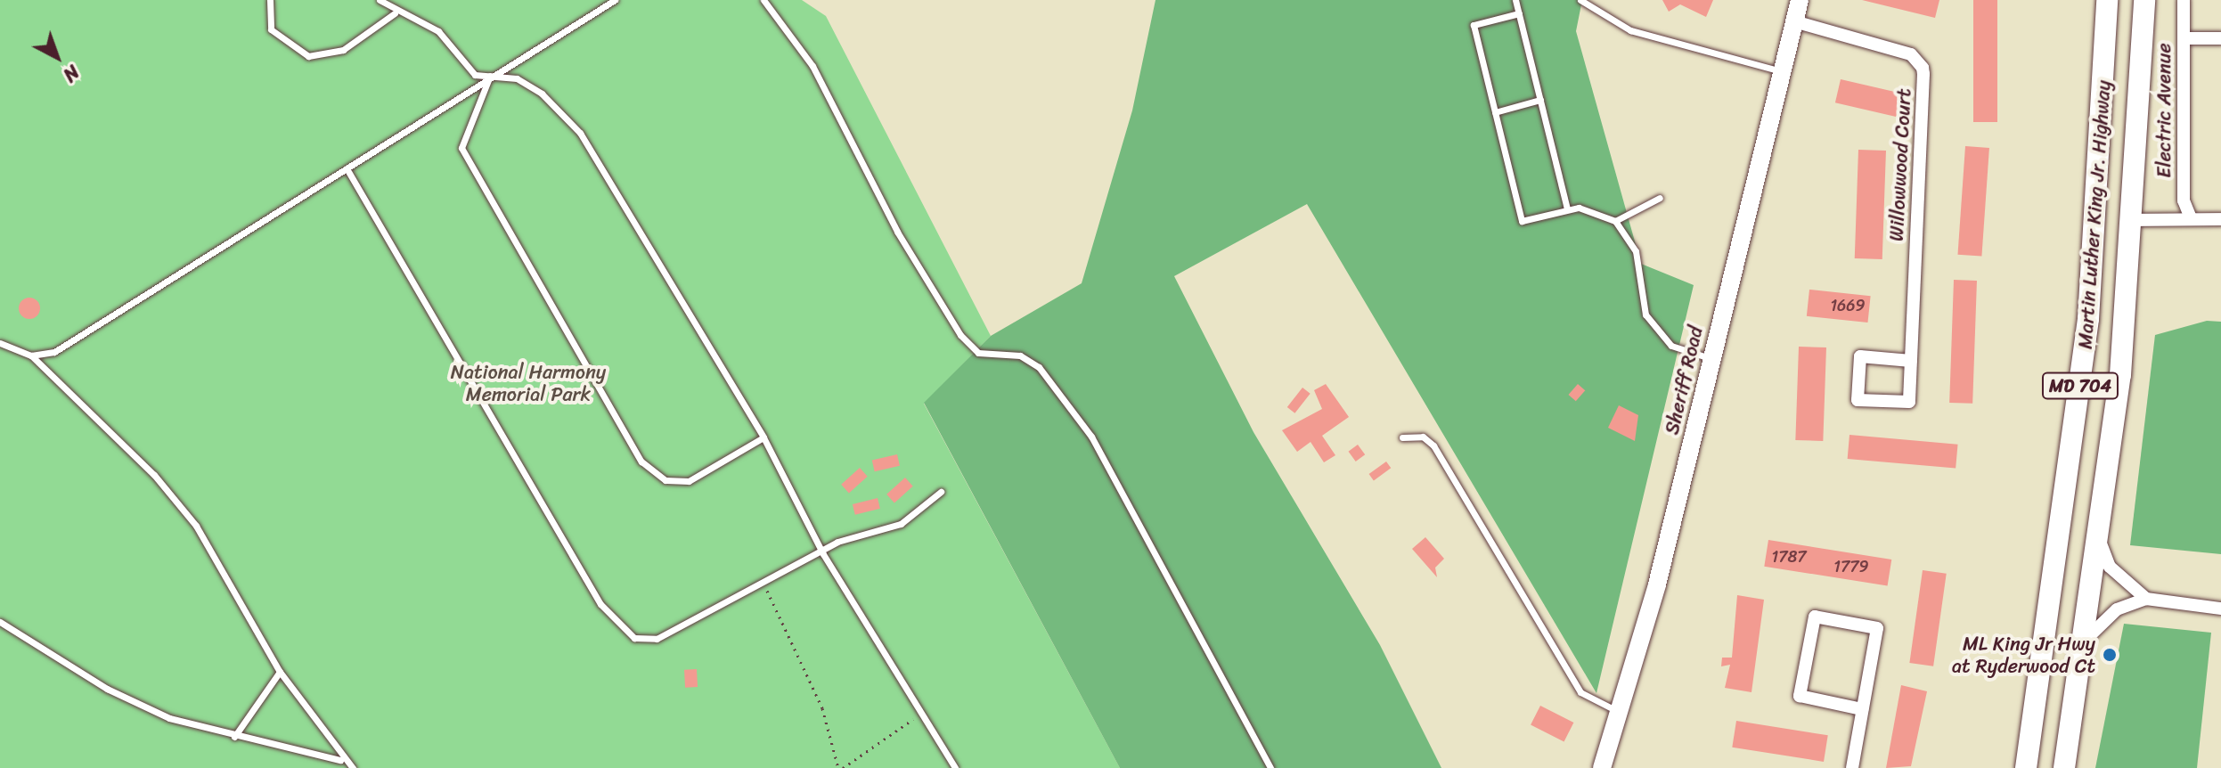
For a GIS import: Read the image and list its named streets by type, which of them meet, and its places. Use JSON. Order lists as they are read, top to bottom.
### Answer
{
  "streets": {
    "main road": ["Martin Luther King Jr. Highway", "Sheriff Road", "MD 704"],
    "street": ["Electric Avenue", "Willowwood Court"]
  },
  "crossings": [
    ["Willowwood Court", "Sheriff Road"]
  ],
  "parks": ["National Harmony Memorial Park"],
  "places": ["ML King Jr Hwy at Ryderwood Ct"],
  "house_numbers": ["1669", "1787", "1779"],
  "north": "bottom right"
}
